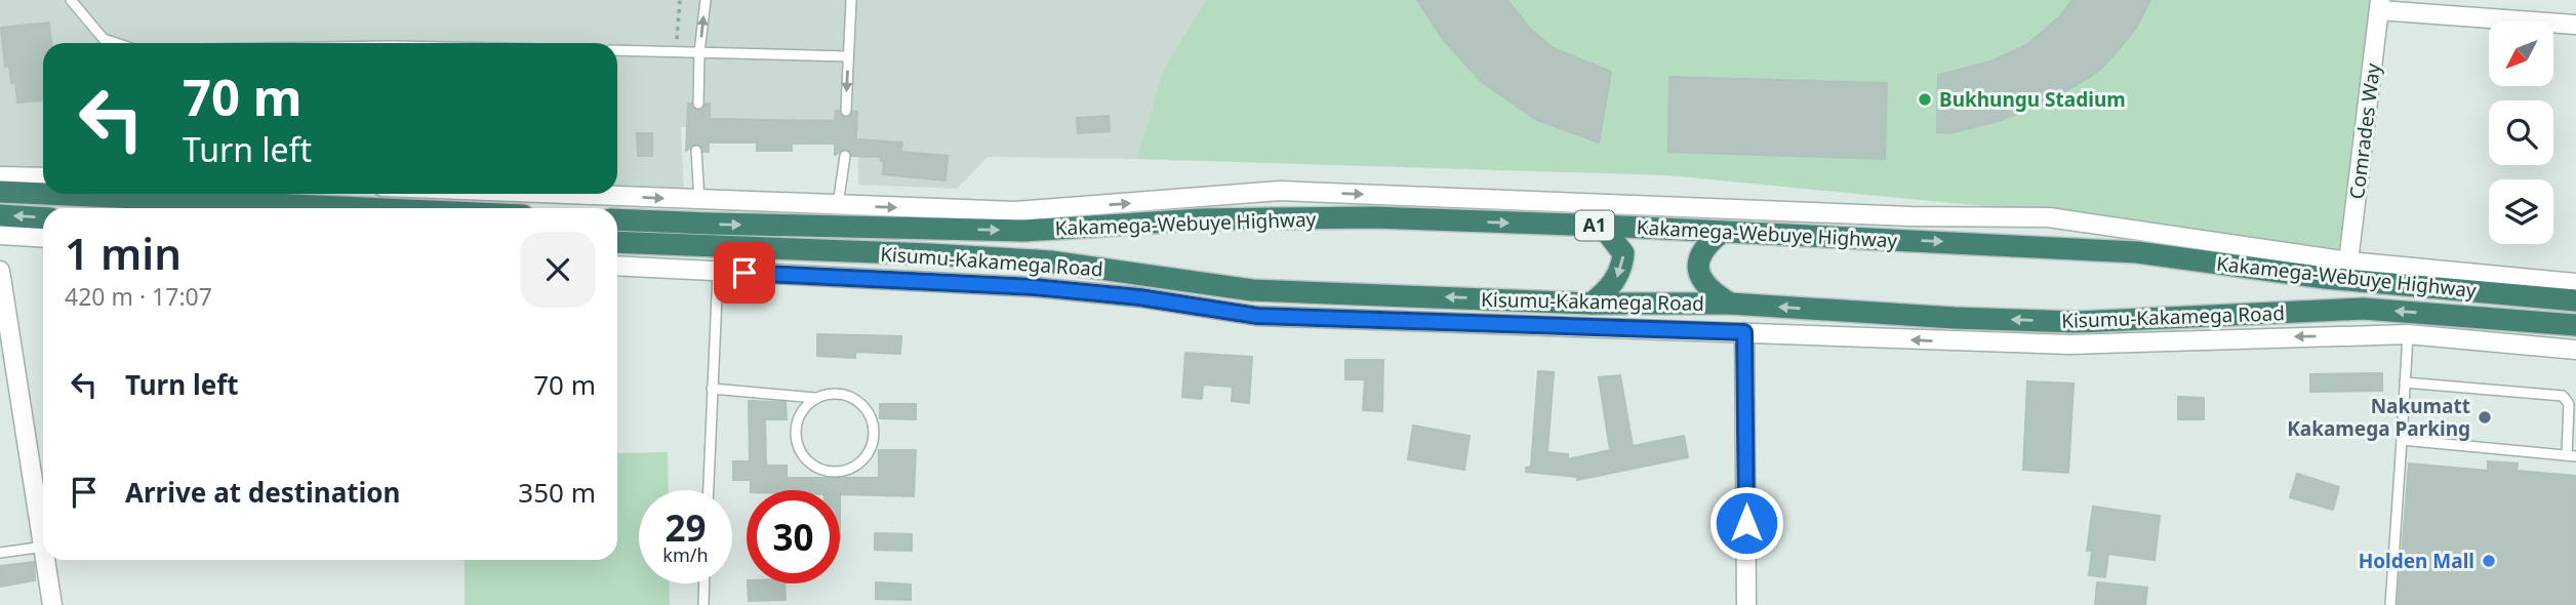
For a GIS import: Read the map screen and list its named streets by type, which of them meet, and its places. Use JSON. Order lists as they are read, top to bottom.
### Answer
{
  "streets": {
    "highway": ["Kakamega-Webuye Highway", "A1", "Kisumu-Kakamega Road"],
    "street": ["Comrades Way"]
  },
  "one_way": ["Kakamega-Webuye Highway", "Kisumu-Kakamega Road"],
  "places": ["Bukhungu Stadium", "Nakumatt Kakamega Parking", "Holden Mall"],
  "north": "bottom left",
  "page": {
    "turn": ["70 m", "Turn left"],
    "heading": ["1 min", "420 m · 17:07"],
    "list": [
      {
        "name": "Turn left",
        "value": "70 m"
      },
      {
        "name": "Arrive at destination",
        "value": "350 m"
      }
    ],
    "speed": "29 km/h",
    "limit": "30"
  }
}
